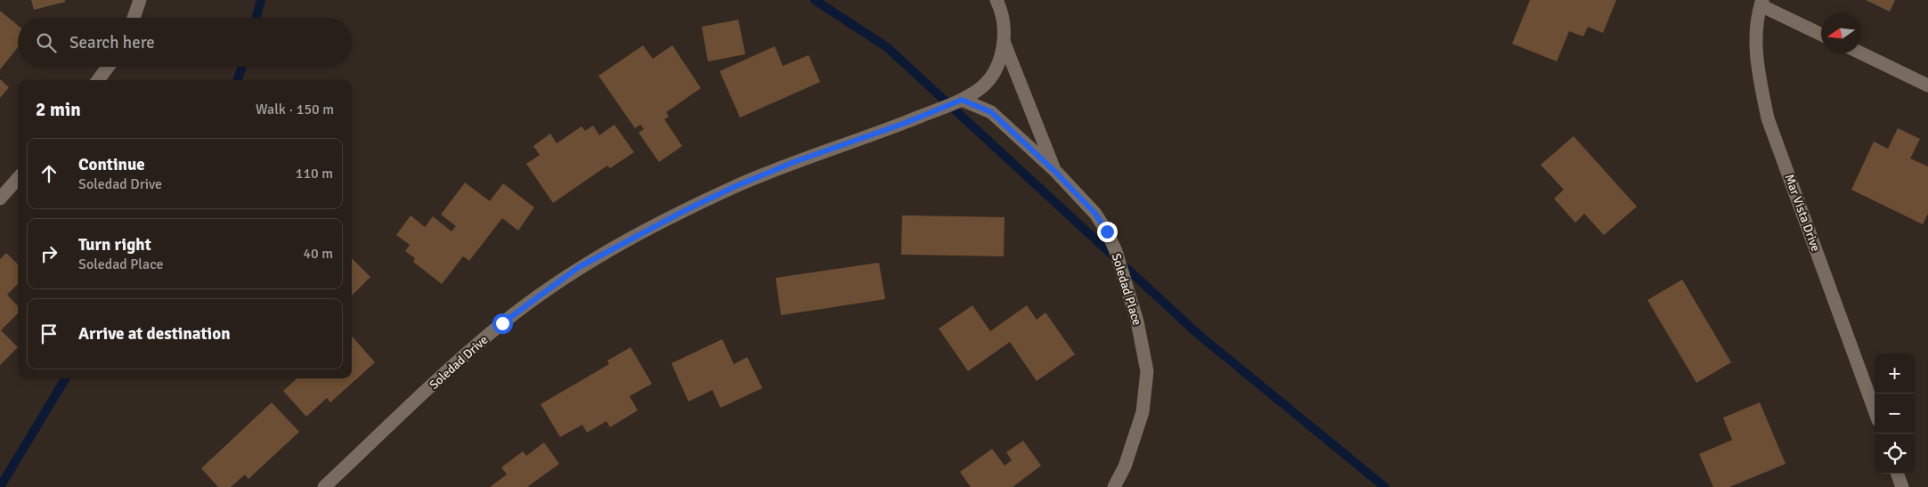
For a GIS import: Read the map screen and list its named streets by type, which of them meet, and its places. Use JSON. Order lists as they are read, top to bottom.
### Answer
{
  "streets": {
    "street": ["Mar Vista Drive", "Soledad Place", "Soledad Drive"]
  },
  "crossings": [
    ["Soledad Place", "Soledad Drive"]
  ],
  "north": "left",
  "page": {
    "search": "Search here",
    "heading": ["2 min", "Walk · 150 m"],
    "list": [
      ["Continue", "Soledad Drive", "110 m"],
      ["Turn right", "Soledad Place", "40 m"],
      "Arrive at destination"
    ],
    "map_buttons": ["+", "−"]
  }
}
